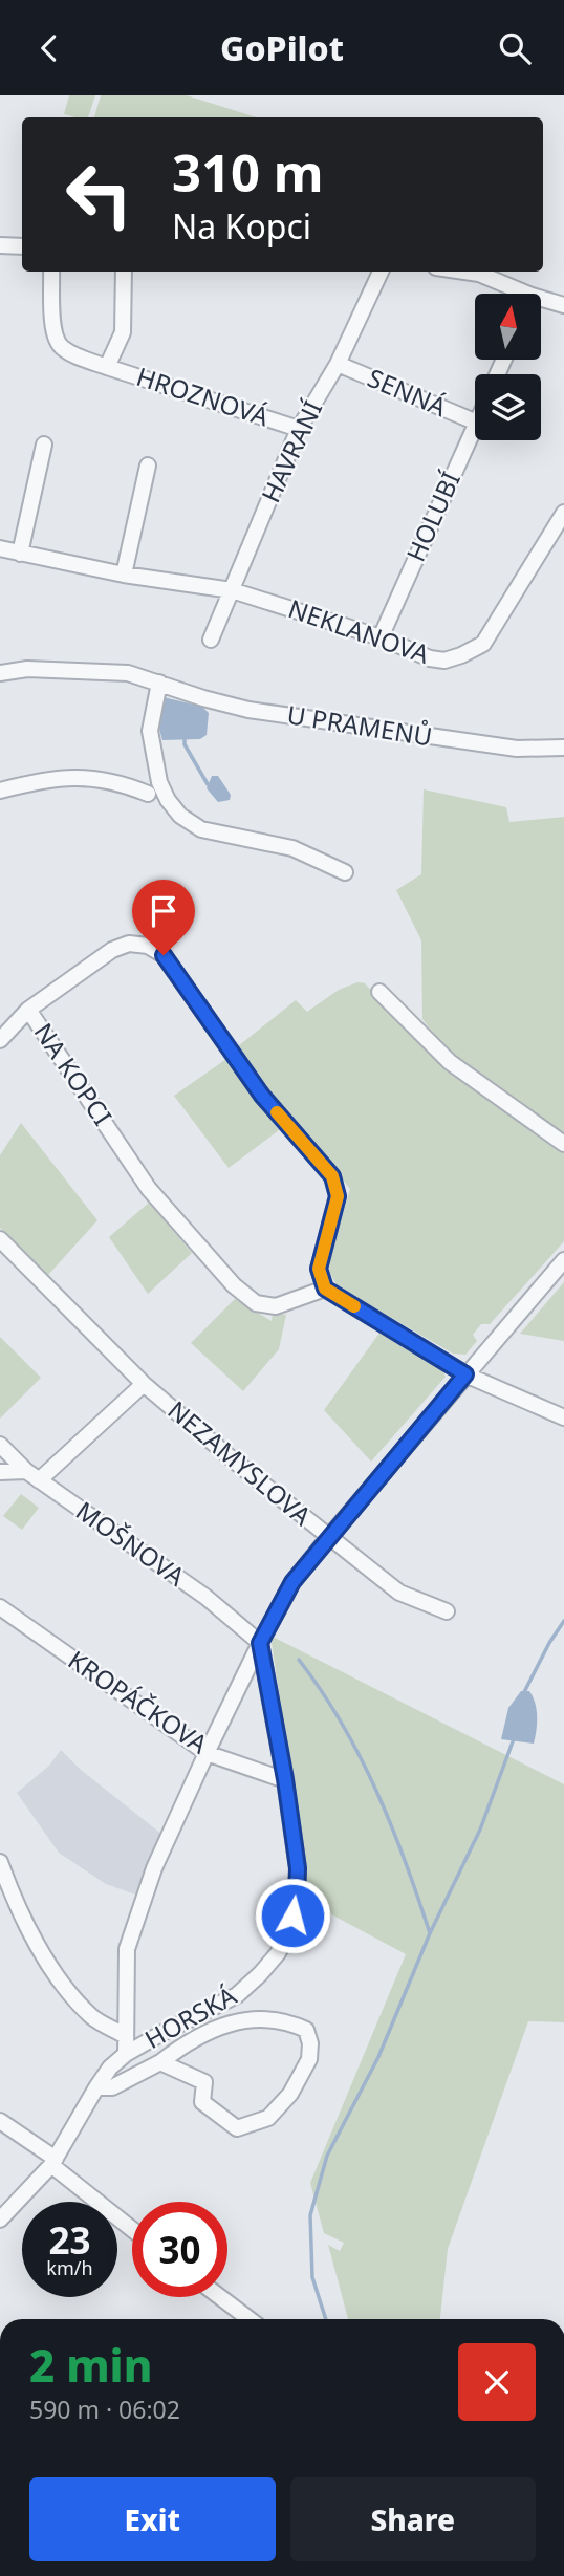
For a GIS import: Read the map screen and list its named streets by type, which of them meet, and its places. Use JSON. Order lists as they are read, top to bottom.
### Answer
{
  "streets": {
    "street": [
      "SENNÁ",
      "HROZNOVÁ",
      "HAVRANÍ",
      "HOLUBÍ",
      "NEKLANOVA",
      "U PRAMENŮ",
      "NA KOPCI",
      "NEZAMYSLOVA",
      "MOŠNOVA",
      "KROPÁČKOVA",
      "HORSKÁ"
    ]
  },
  "crossings": [
    ["SENNÁ", "HAVRANÍ"],
    ["HROZNOVÁ", "HAVRANÍ"],
    ["HAVRANÍ", "NEKLANOVA"],
    ["HOLUBÍ", "NEKLANOVA"],
    ["NEZAMYSLOVA", "MOŠNOVA"],
    ["NEZAMYSLOVA", "HORSKÁ"],
    ["MOŠNOVA", "HORSKÁ"],
    ["KROPÁČKOVA", "HORSKÁ"]
  ],
  "north": "top",
  "page": {
    "header": "GoPilot",
    "turn": ["310 m", "Na Kopci"],
    "speed": "23 km/h",
    "limit": "30",
    "heading": ["2 min", "590 m · 06:02"],
    "buttons": ["Exit", "Share"]
  }
}
